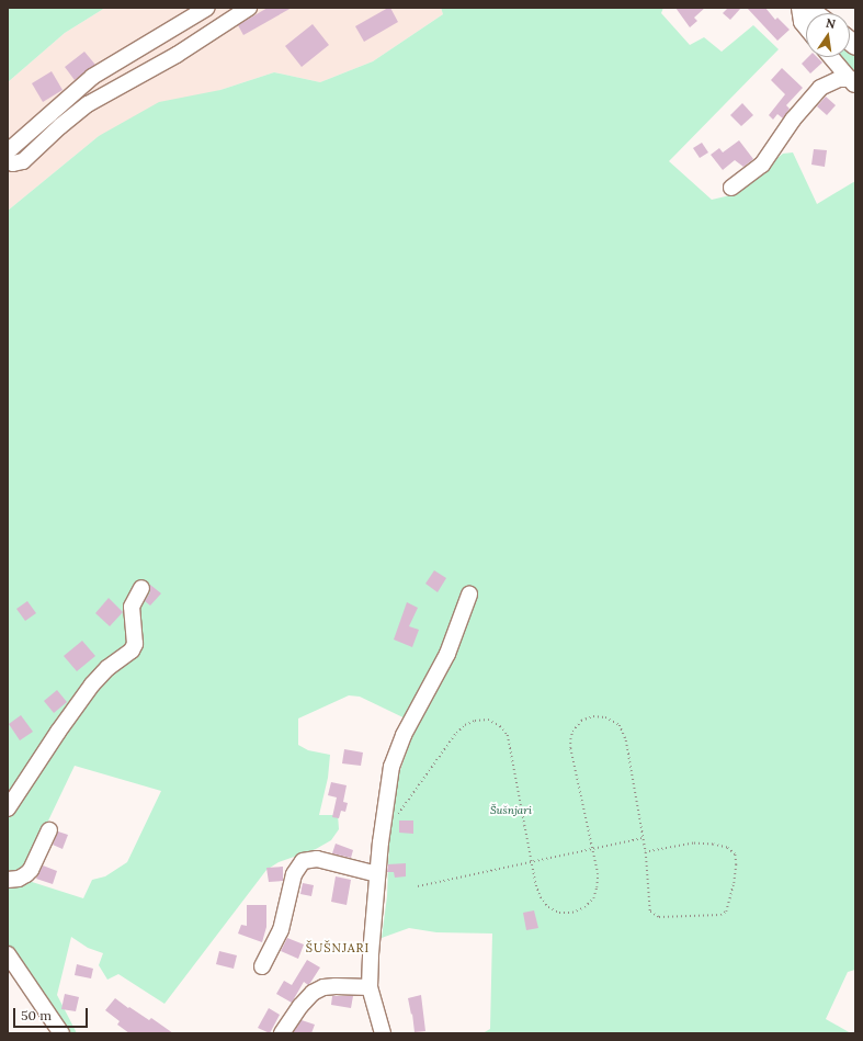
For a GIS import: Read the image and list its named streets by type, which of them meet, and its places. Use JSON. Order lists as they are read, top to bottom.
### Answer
{
  "districts": ["ŠUŠNJARI"],
  "parks": ["Šušnjari"],
  "scale_bar": "50 m",
  "north": "top"
}
